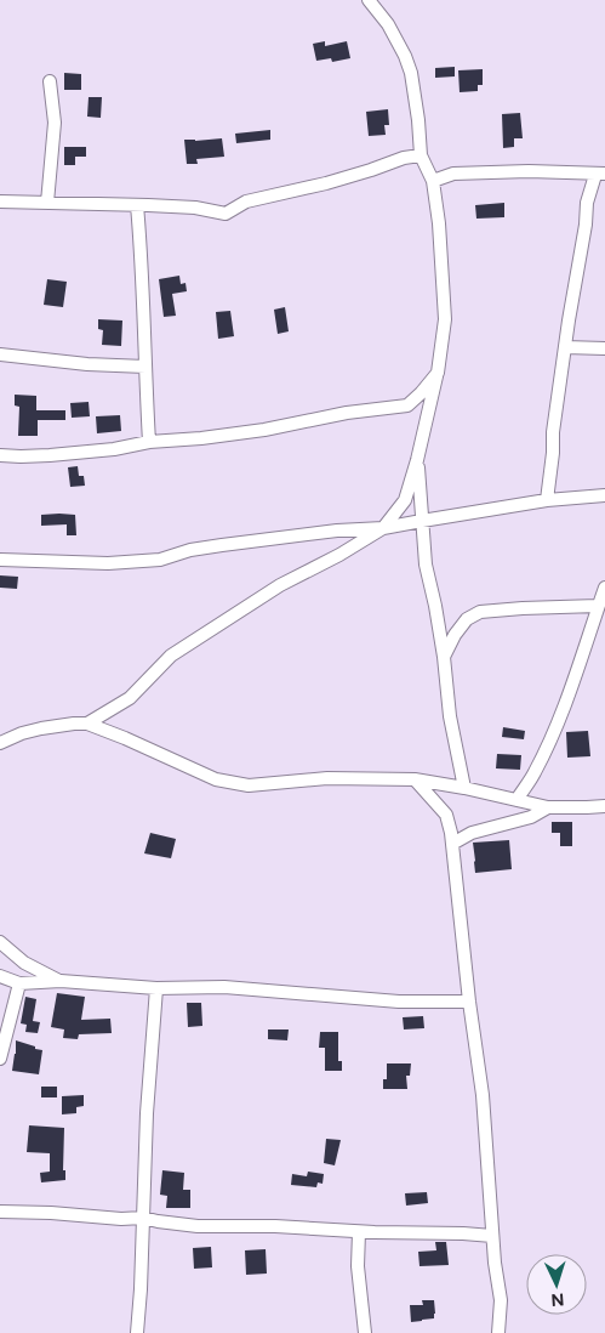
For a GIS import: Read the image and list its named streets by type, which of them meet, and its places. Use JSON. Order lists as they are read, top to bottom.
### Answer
{
  "north": "bottom"
}
